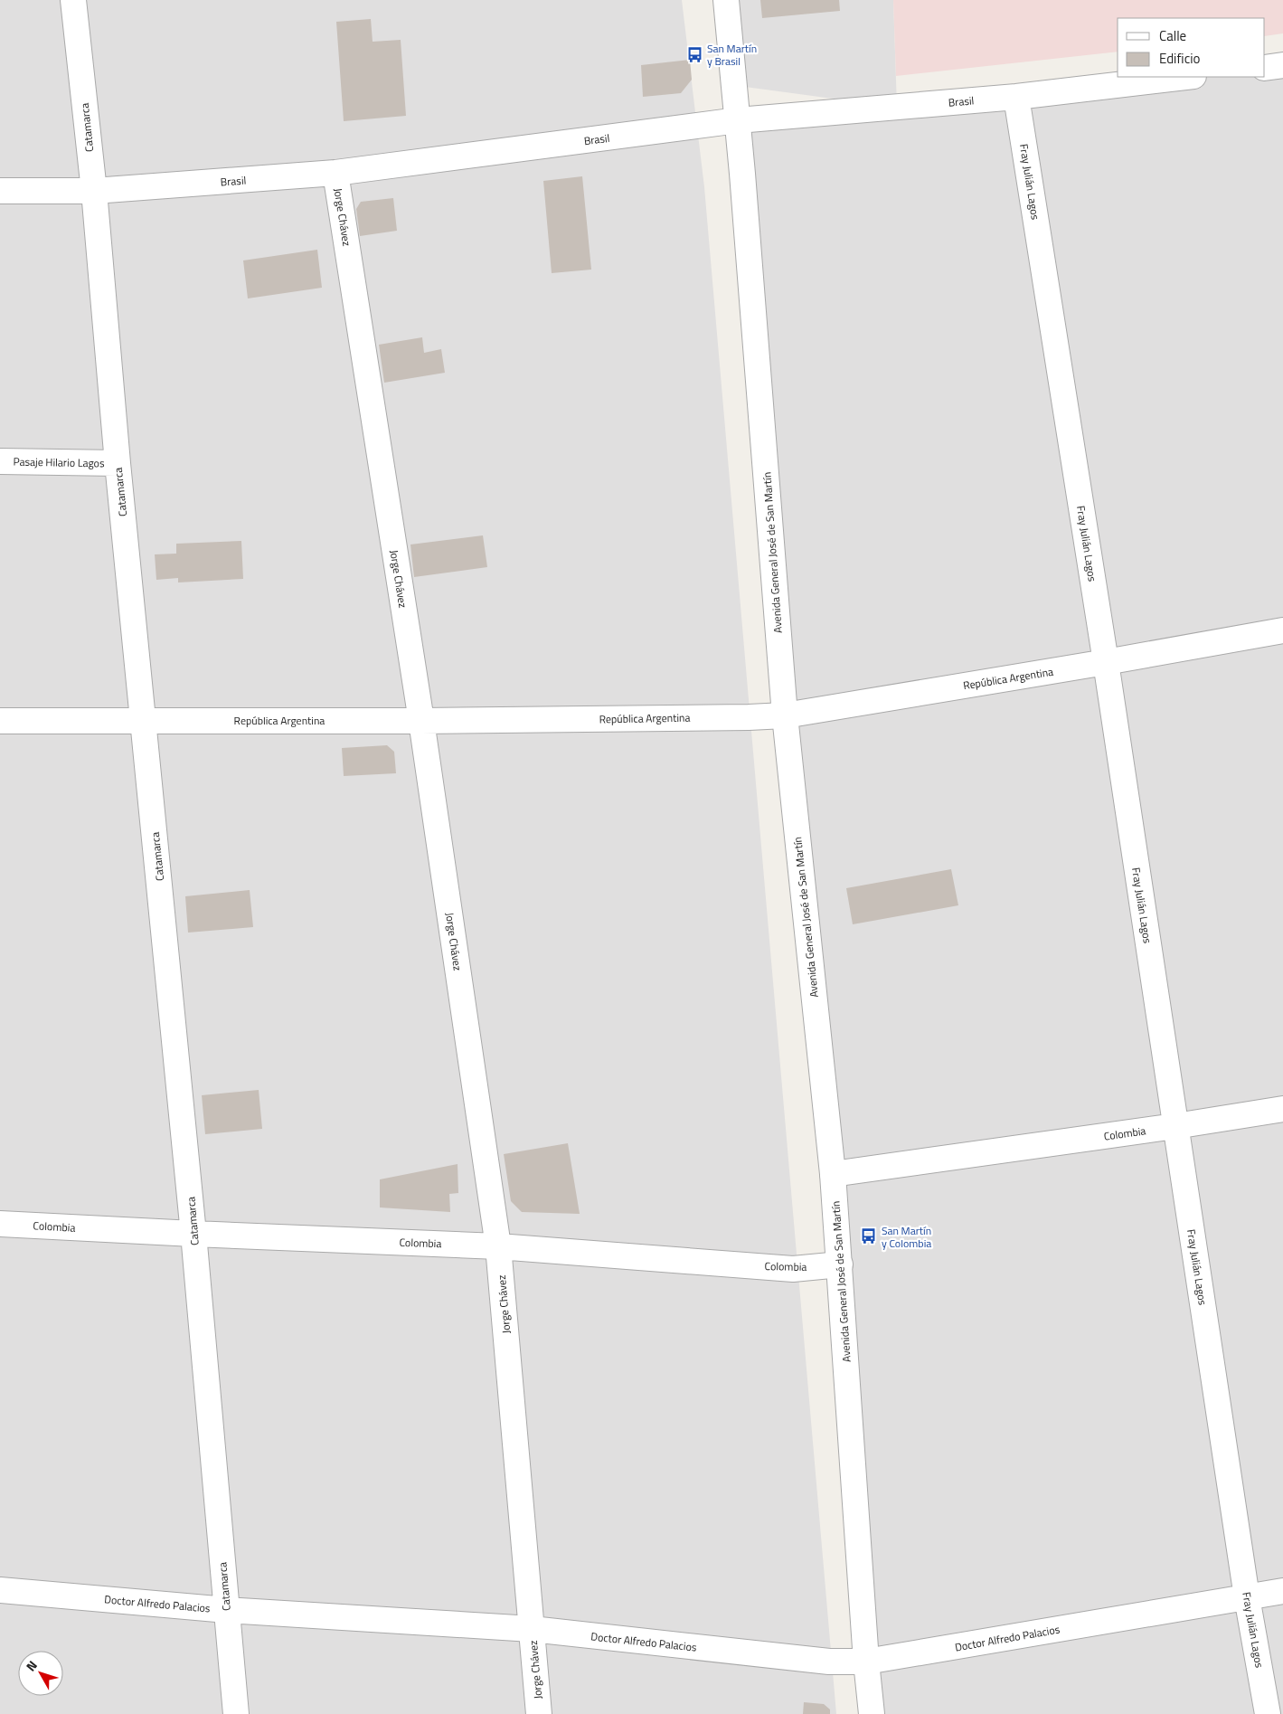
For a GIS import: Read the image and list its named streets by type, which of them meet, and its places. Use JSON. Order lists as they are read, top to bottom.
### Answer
{
  "streets": {
    "street": [
      "Brasil",
      "Catamarca",
      "Fray Julián Lagos",
      "Jorge Chávez",
      "Pasaje Hilario Lagos",
      "Avenida General José de San Martín",
      "República Argentina",
      "Colombia",
      "Doctor Alfredo Palacios"
    ]
  },
  "crossings": [
    ["Brasil", "Catamarca"],
    ["Brasil", "Fray Julián Lagos"],
    ["Brasil", "Jorge Chávez"],
    ["Brasil", "Avenida General José de San Martín"],
    ["Catamarca", "Pasaje Hilario Lagos"],
    ["Catamarca", "República Argentina"],
    ["Catamarca", "Colombia"],
    ["Catamarca", "Doctor Alfredo Palacios"],
    ["Fray Julián Lagos", "República Argentina"],
    ["Fray Julián Lagos", "Colombia"],
    ["Fray Julián Lagos", "Doctor Alfredo Palacios"],
    ["Jorge Chávez", "República Argentina"],
    ["Jorge Chávez", "Colombia"],
    ["Jorge Chávez", "Doctor Alfredo Palacios"],
    ["Avenida General José de San Martín", "República Argentina"],
    ["Avenida General José de San Martín", "Colombia"],
    ["Avenida General José de San Martín", "Doctor Alfredo Palacios"]
  ],
  "places": {
    "bus stop": ["San Martín y Brasil", "San Martín y Colombia"]
  },
  "legend": ["Calle", "Edificio"],
  "north": "top left"
}
